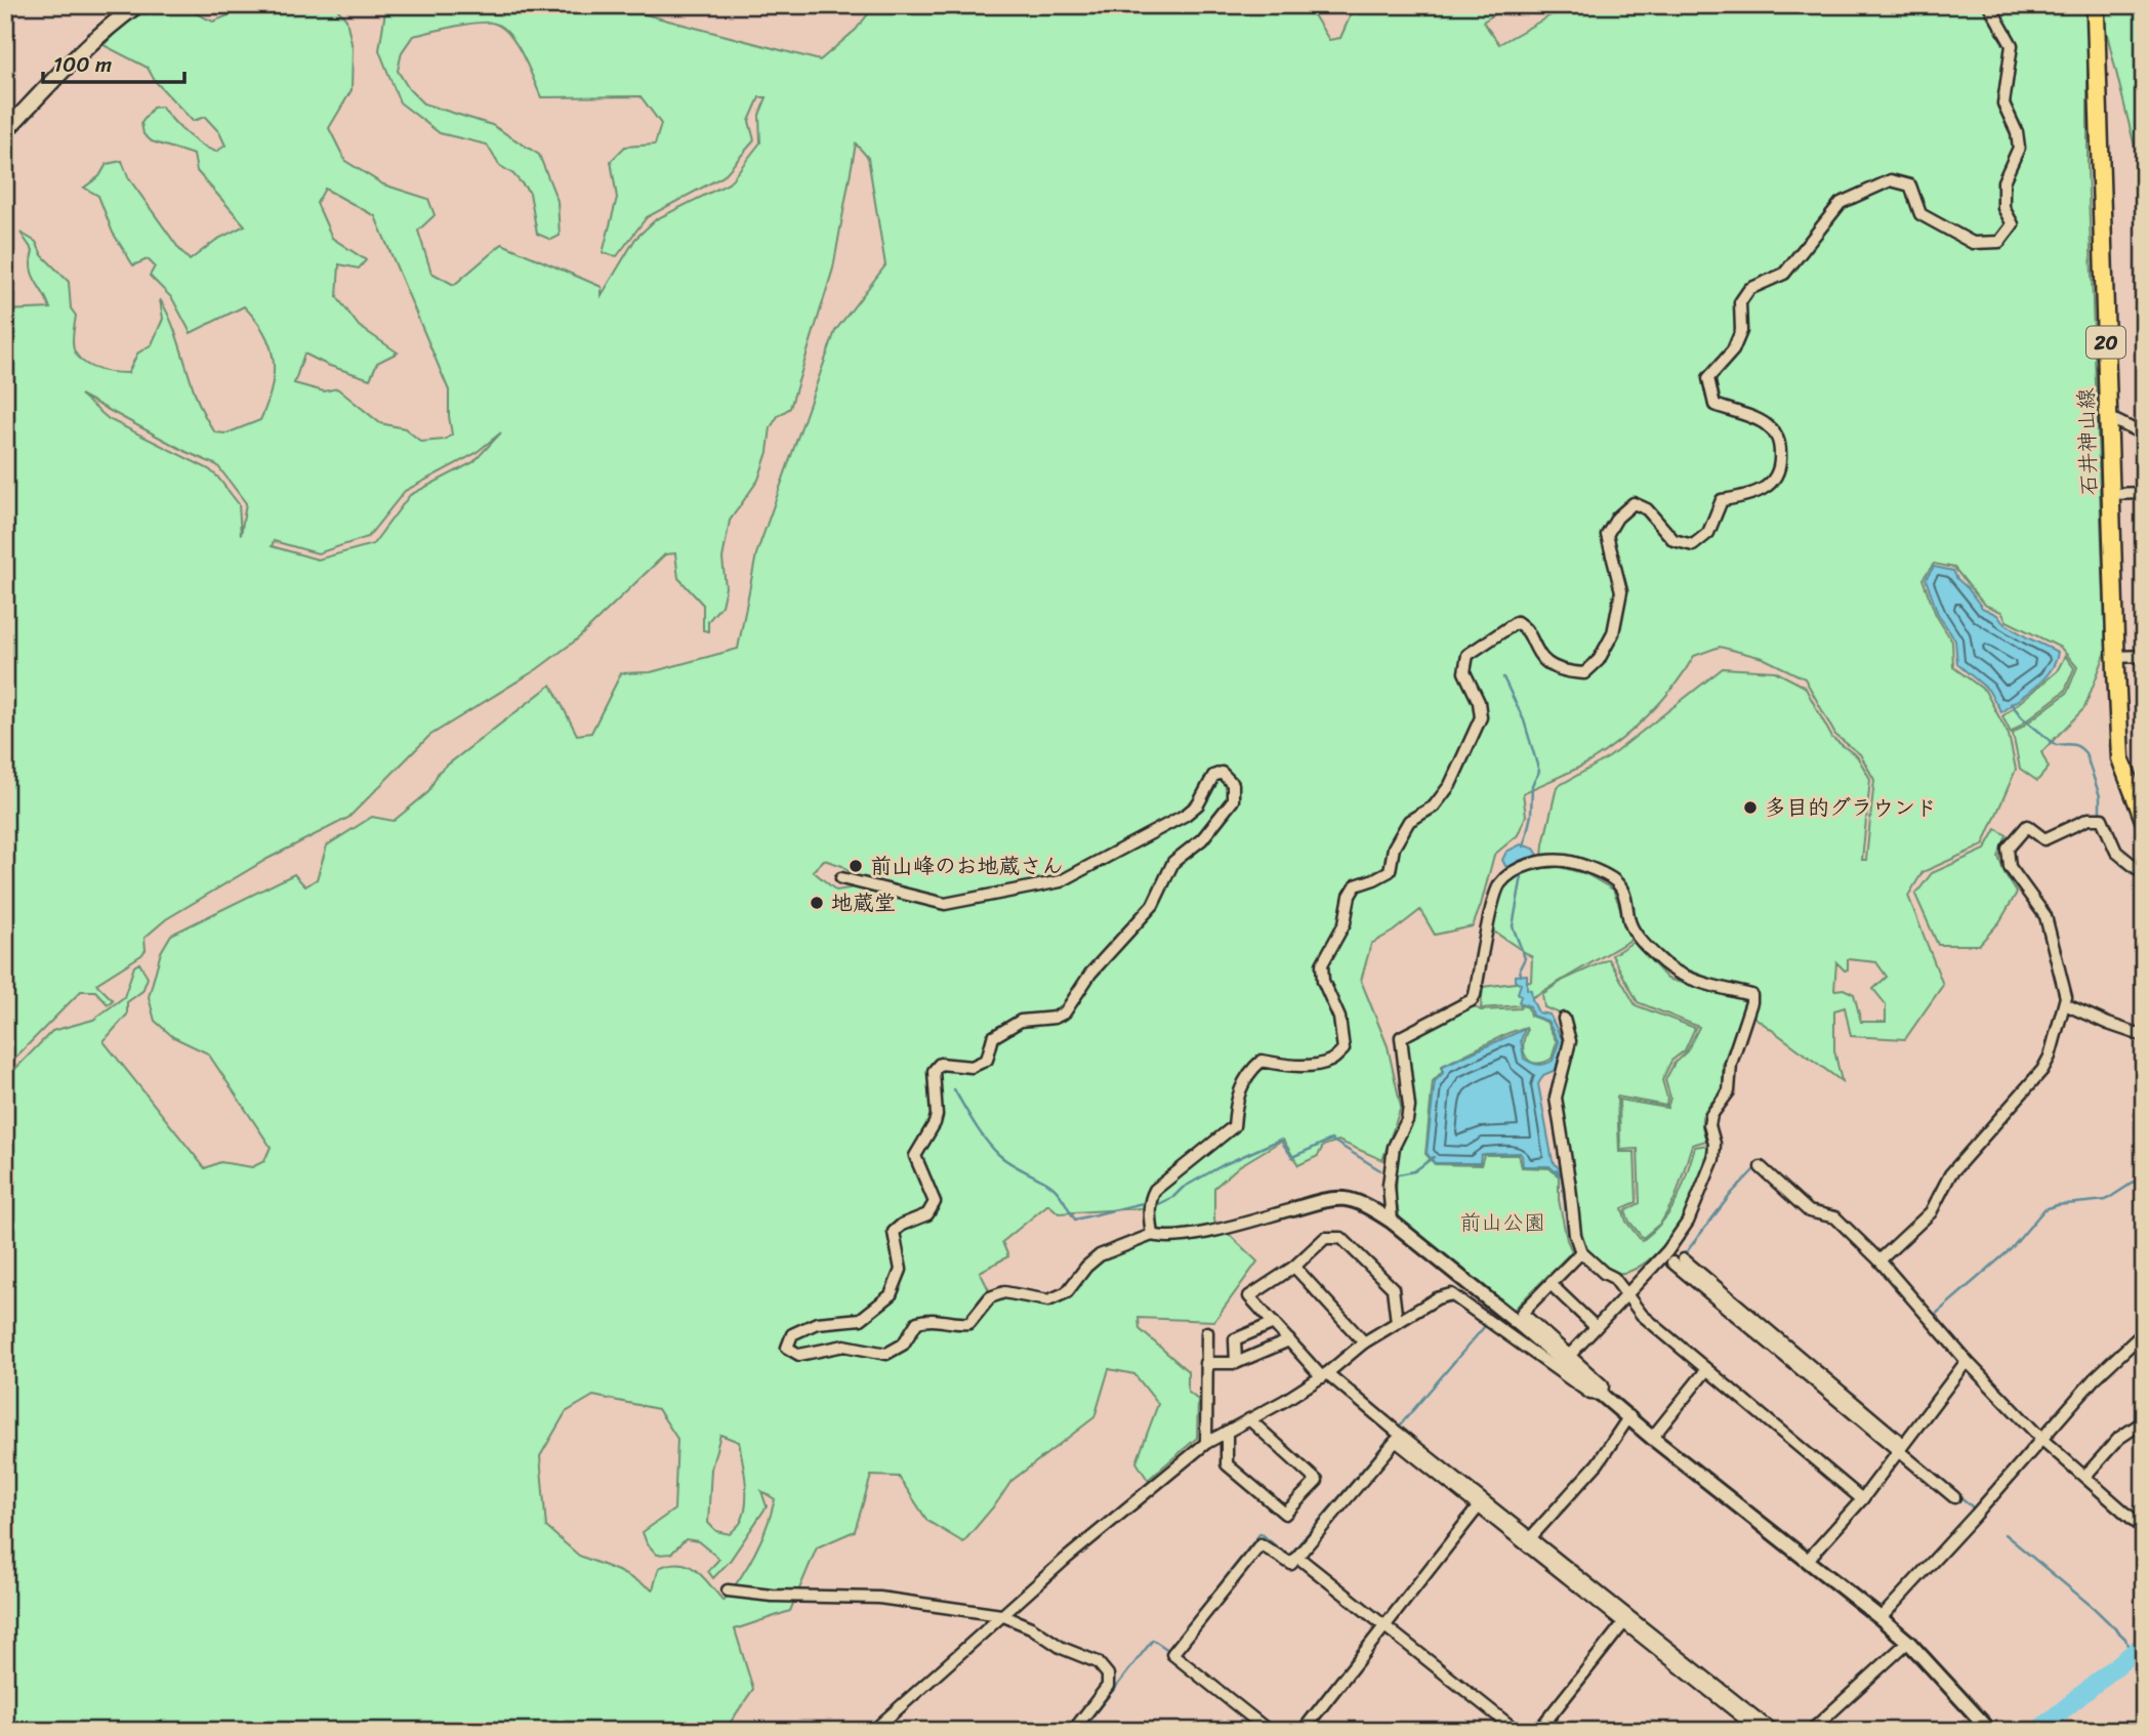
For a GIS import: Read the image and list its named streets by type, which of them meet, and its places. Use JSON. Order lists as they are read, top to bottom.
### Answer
{
  "streets": {
    "main road": ["20", "石井神山線"]
  },
  "parks": ["前山公園"],
  "places": ["多目的グラウンド", "前山峰のお地蔵さん", "地蔵堂"],
  "scale_bar": "100 m"
}
